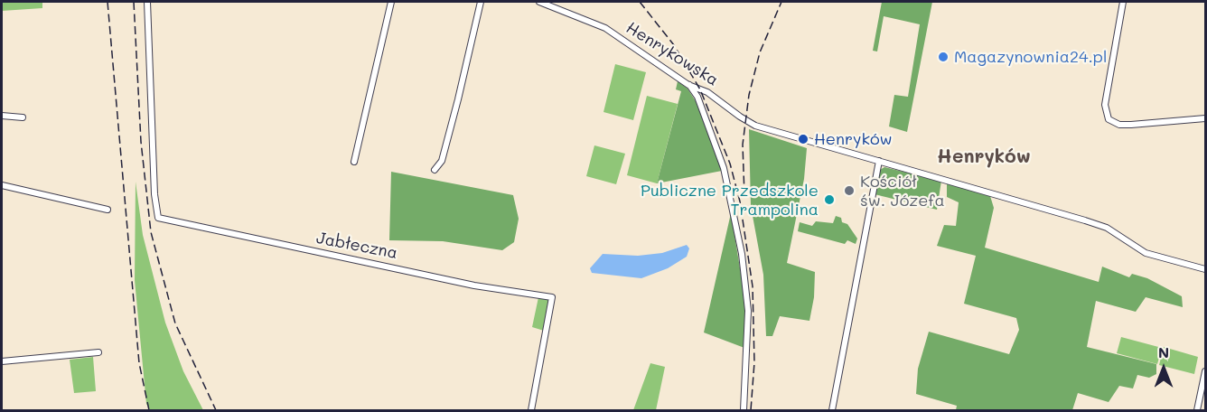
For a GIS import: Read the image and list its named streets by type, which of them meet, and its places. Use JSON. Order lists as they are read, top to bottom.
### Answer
{
  "streets": {
    "street": ["Henrykowska", "Jabłeczna"]
  },
  "districts": ["Henryków"],
  "places": [
    "Magazynownia24.pl",
    "Henryków",
    "Kościół św. Józefa",
    "Publiczne Przedszkole Trampolina"
  ],
  "north": "top"
}
